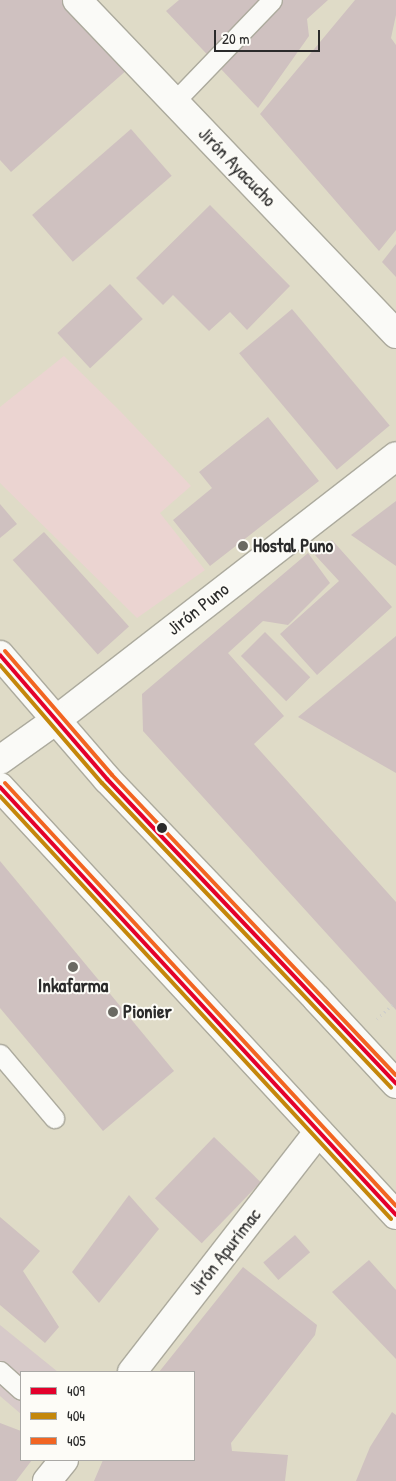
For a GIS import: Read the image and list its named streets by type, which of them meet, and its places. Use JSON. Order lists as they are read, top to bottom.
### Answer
{
  "streets": {
    "street": ["Jirón Ayacucho", "Jirón Puno", "Jirón Apurímac"]
  },
  "places": ["Hostal Puno", "Inkafarma", "Pionier"],
  "lines": ["transit line 405", "transit line 409", "transit line 404"],
  "legend": ["409", "404", "405"],
  "scale_bar": "20 m"
}
